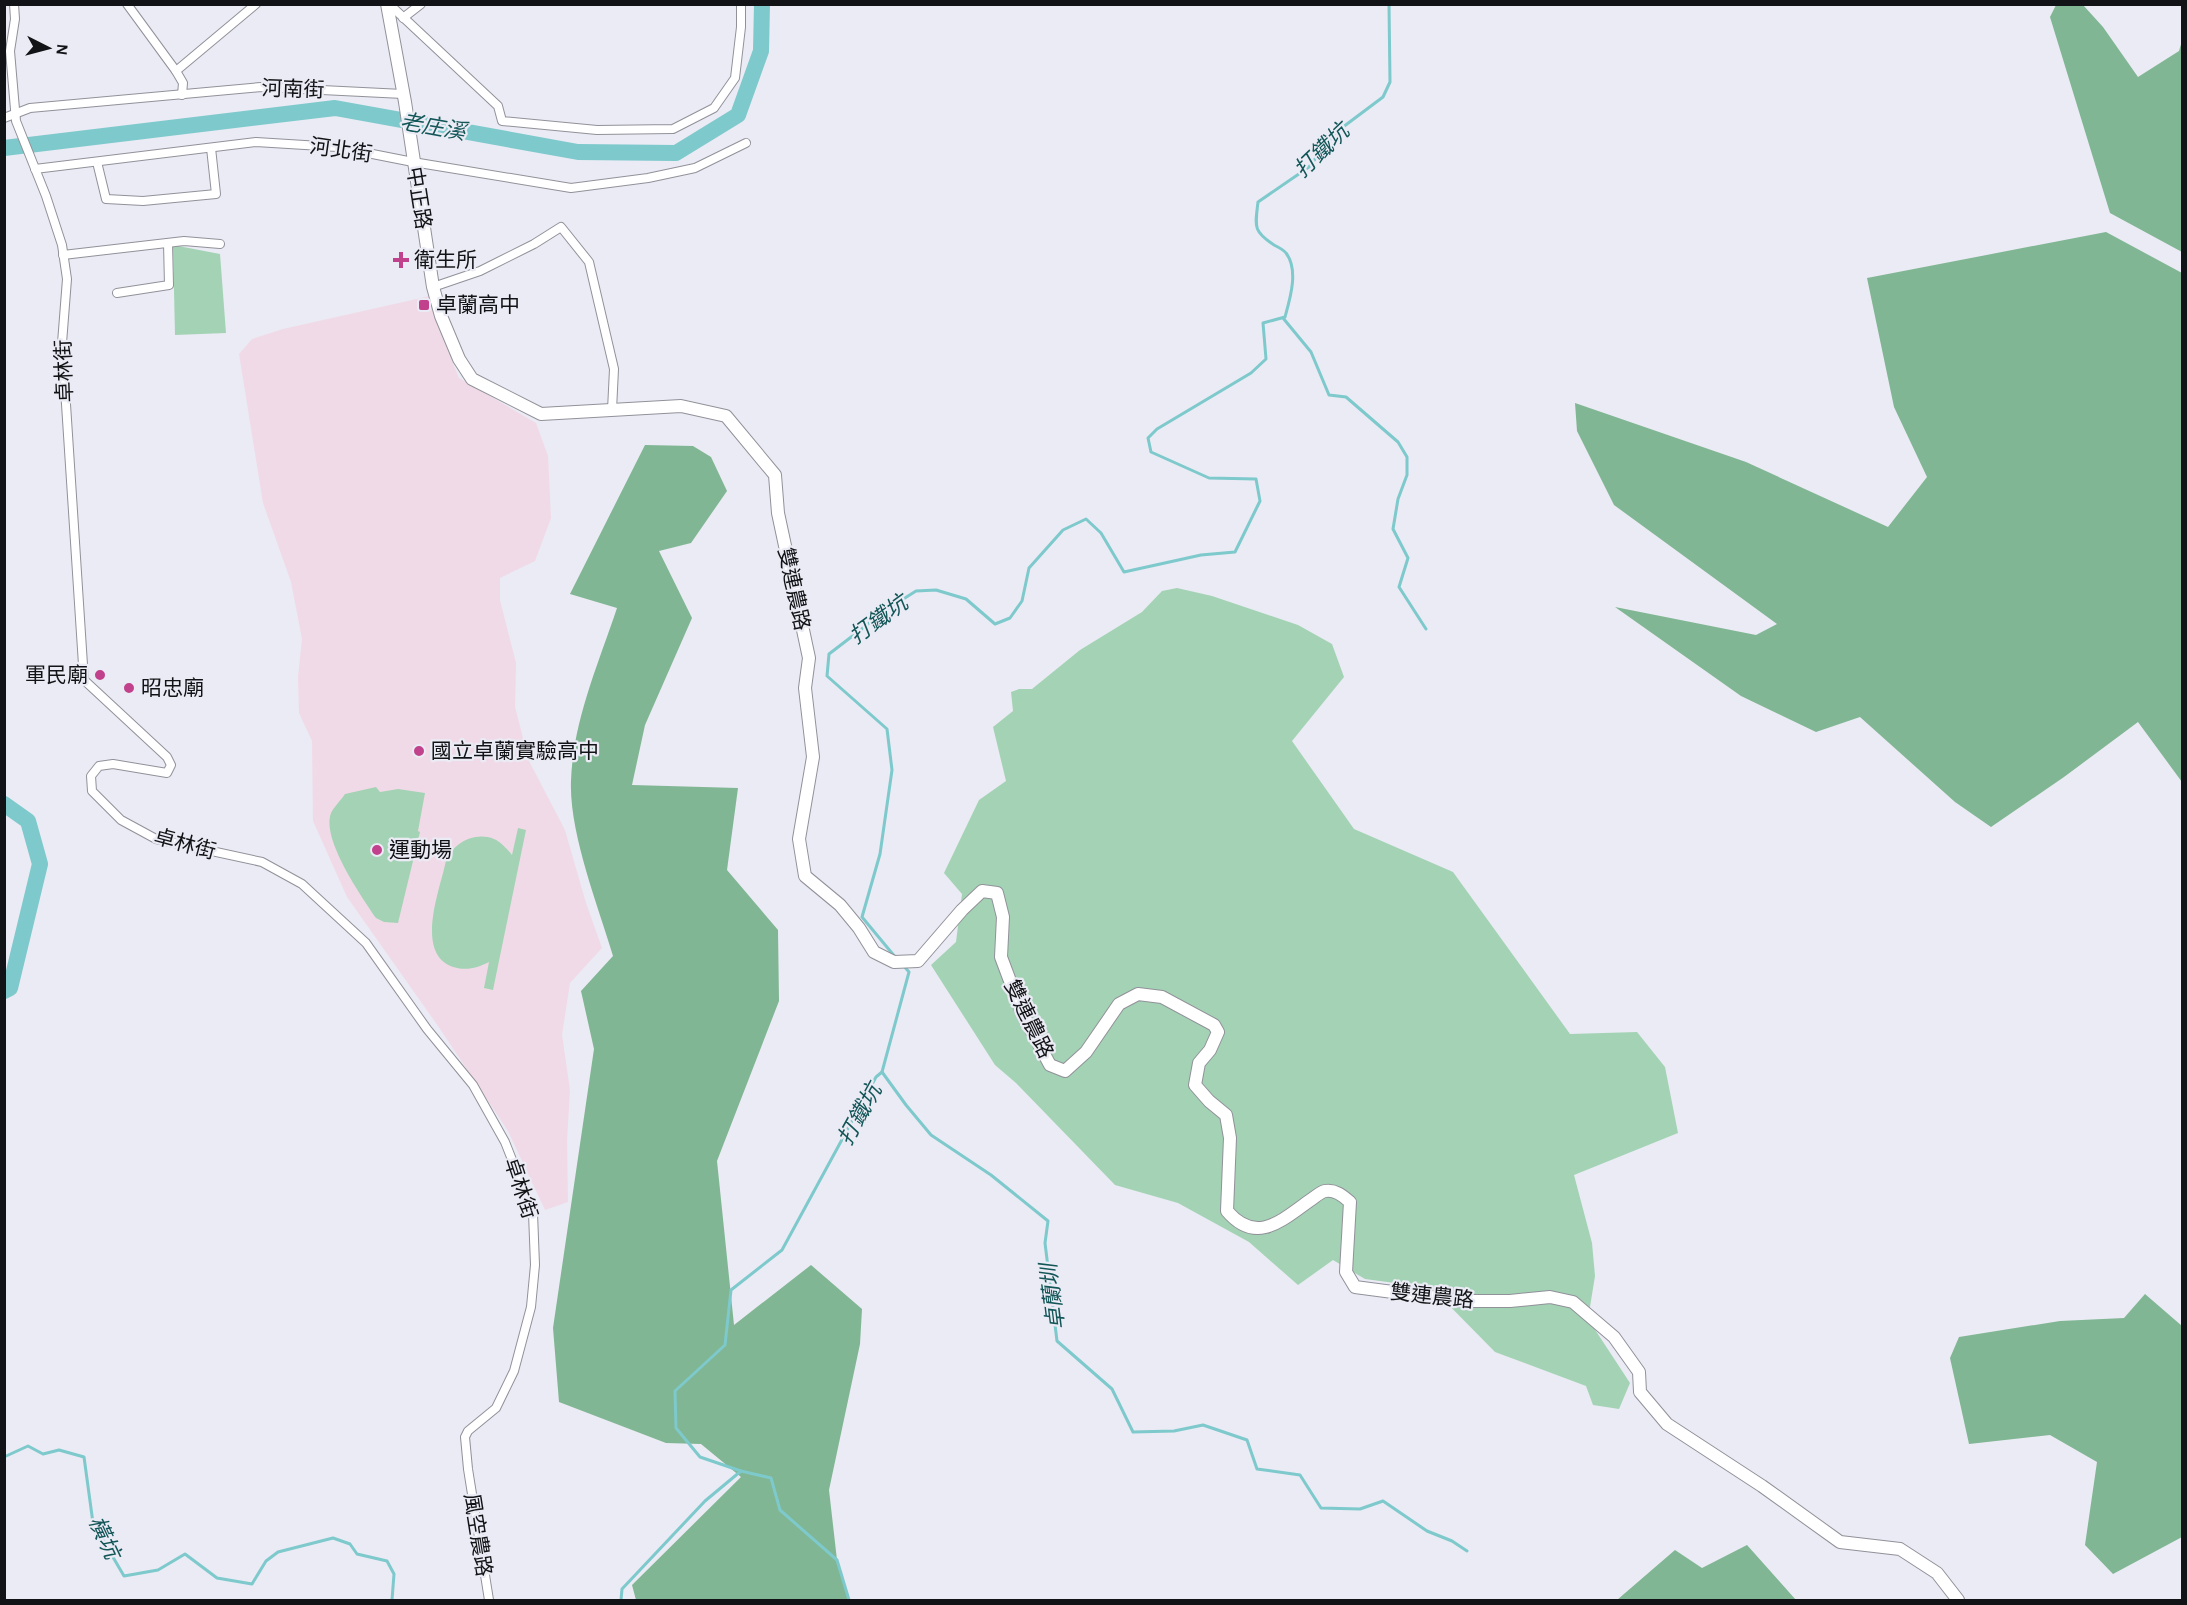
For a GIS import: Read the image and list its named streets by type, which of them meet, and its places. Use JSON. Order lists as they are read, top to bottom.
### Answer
{
  "streets": {
    "street": [
      "河南街",
      "河北街",
      "中正路",
      "卓林街",
      "雙連農路",
      "風空農路"
    ]
  },
  "crossings": [
    ["河南街", "中正路"],
    ["河南街", "卓林街"],
    ["河北街", "中正路"],
    ["河北街", "卓林街"],
    ["中正路", "雙連農路"],
    ["卓林街", "風空農路"]
  ],
  "water": [
    "老庄溪",
    "打鐵坑",
    "卓蘭圳",
    "橫坑"
  ],
  "places": {
    "health": ["衛生所"],
    "transit": ["卓蘭高中"],
    "other": [
      "軍民廟",
      "昭忠廟",
      "國立卓蘭實驗高中",
      "運動場"
    ]
  },
  "north": "right"
}
